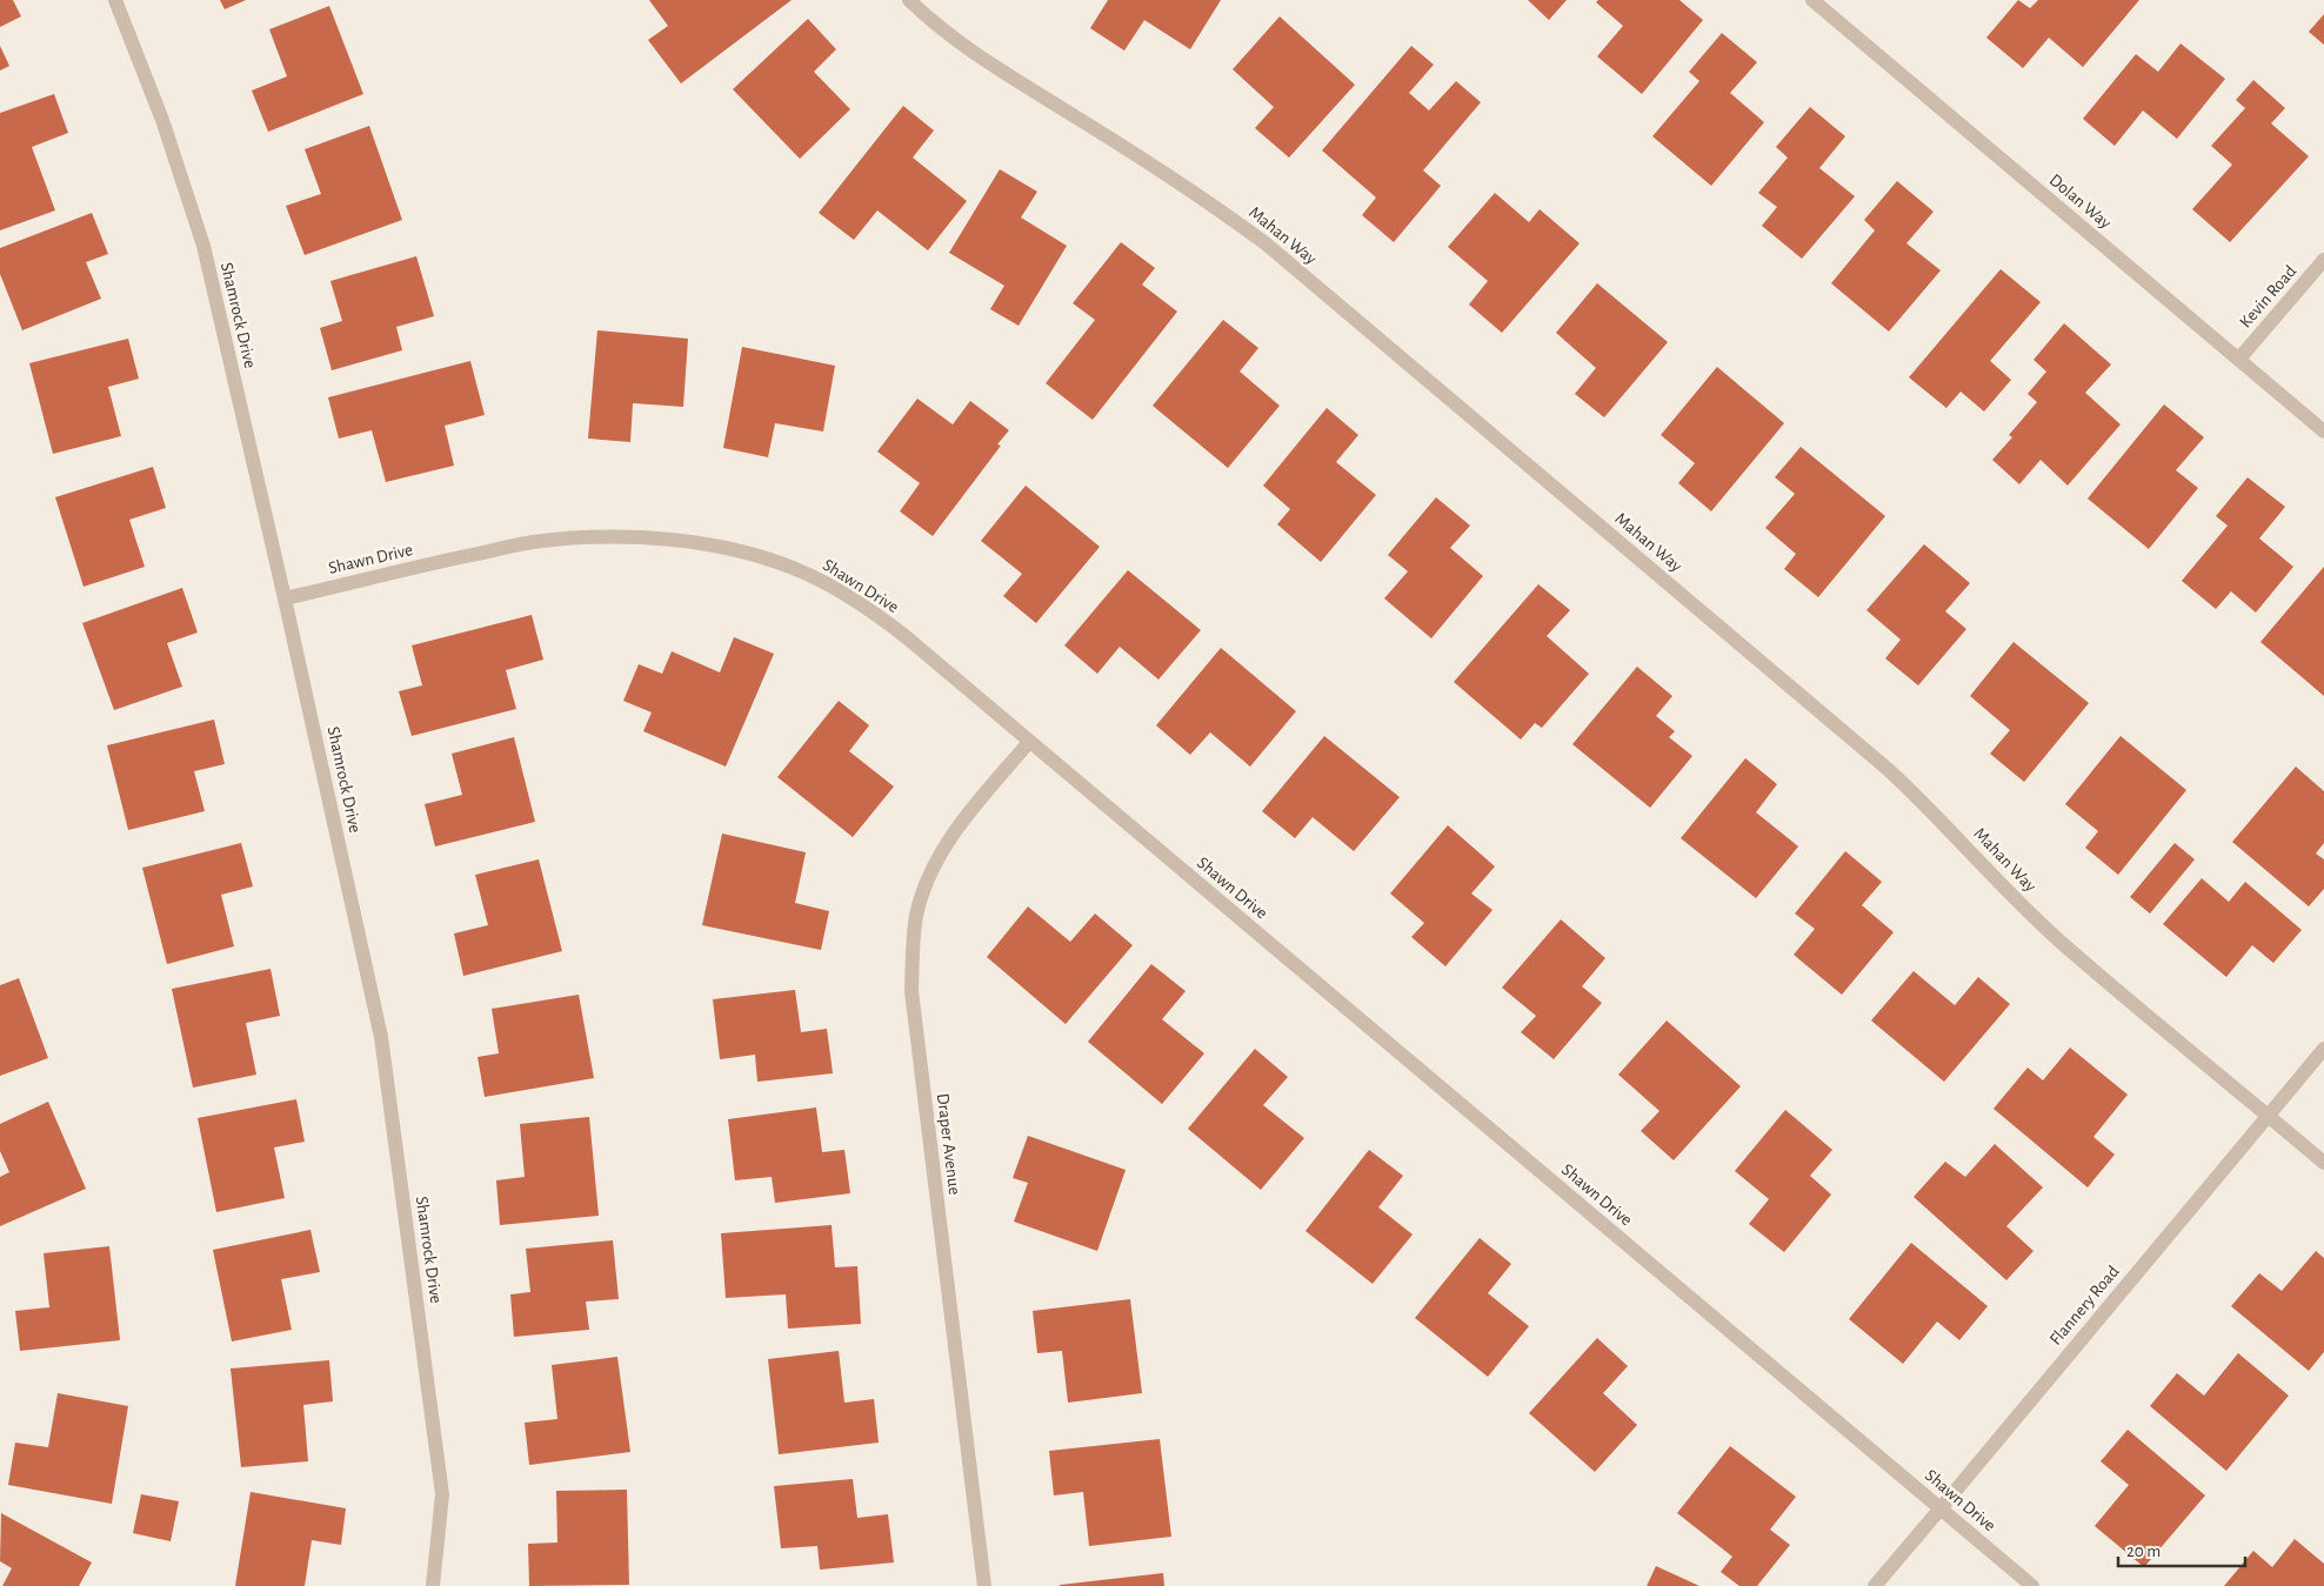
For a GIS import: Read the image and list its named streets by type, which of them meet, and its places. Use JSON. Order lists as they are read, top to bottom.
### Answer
{
  "streets": {
    "street": [
      "Dolan Way",
      "Mahan Way",
      "Kevin Road",
      "Shamrock Drive",
      "Shawn Drive",
      "Draper Avenue",
      "Flannery Road"
    ]
  },
  "crossings": [
    ["Dolan Way", "Kevin Road"],
    ["Mahan Way", "Flannery Road"],
    ["Shamrock Drive", "Shawn Drive"],
    ["Shawn Drive", "Draper Avenue"],
    ["Shawn Drive", "Flannery Road"]
  ],
  "scale_bar": "20 m"
}
